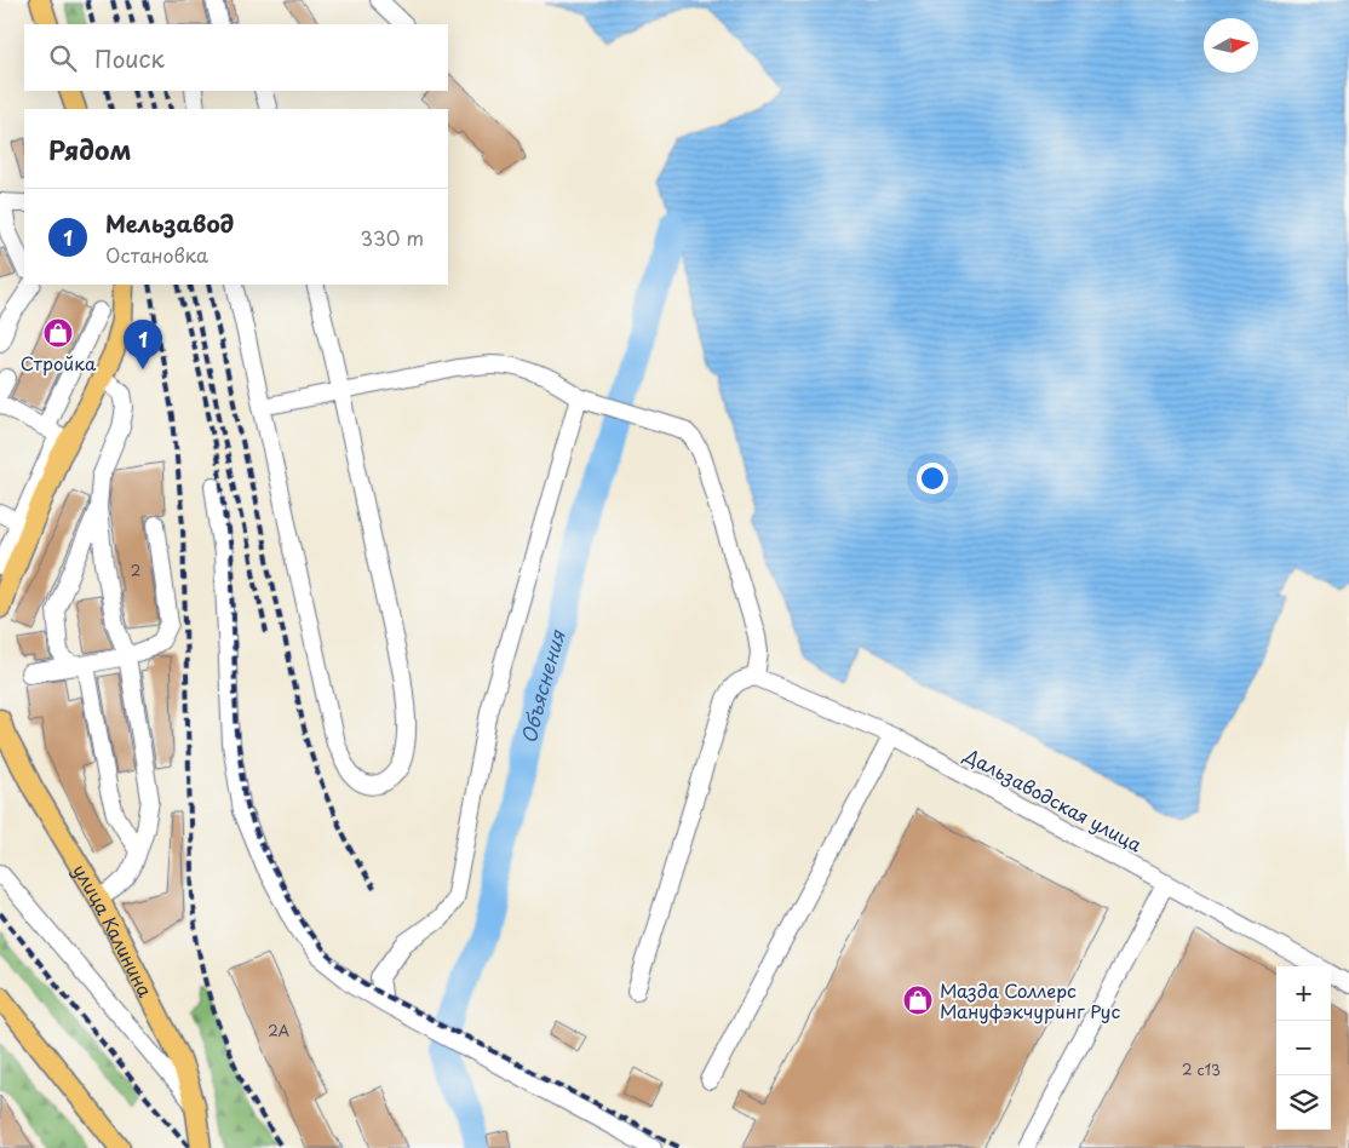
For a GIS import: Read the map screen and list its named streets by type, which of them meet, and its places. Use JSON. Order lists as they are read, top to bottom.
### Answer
{
  "streets": {
    "main road": ["улица Калинина"],
    "street": ["Дальзаводская улица"]
  },
  "water": ["Объяснения"],
  "places": {
    "shop": ["Стройка", "Мазда Соллерс Мануфэкчуринг Рус"]
  },
  "house_numbers": ["2", "2А", "2 с13"],
  "north": "right",
  "page": {
    "search": "Поиск",
    "heading": "Рядом",
    "list": [
      {
        "mark": "1",
        "name": "Мельзавод",
        "note": "Остановка",
        "value": "330 m"
      }
    ],
    "pins": "1",
    "map_buttons": ["+", "−"]
  }
}
